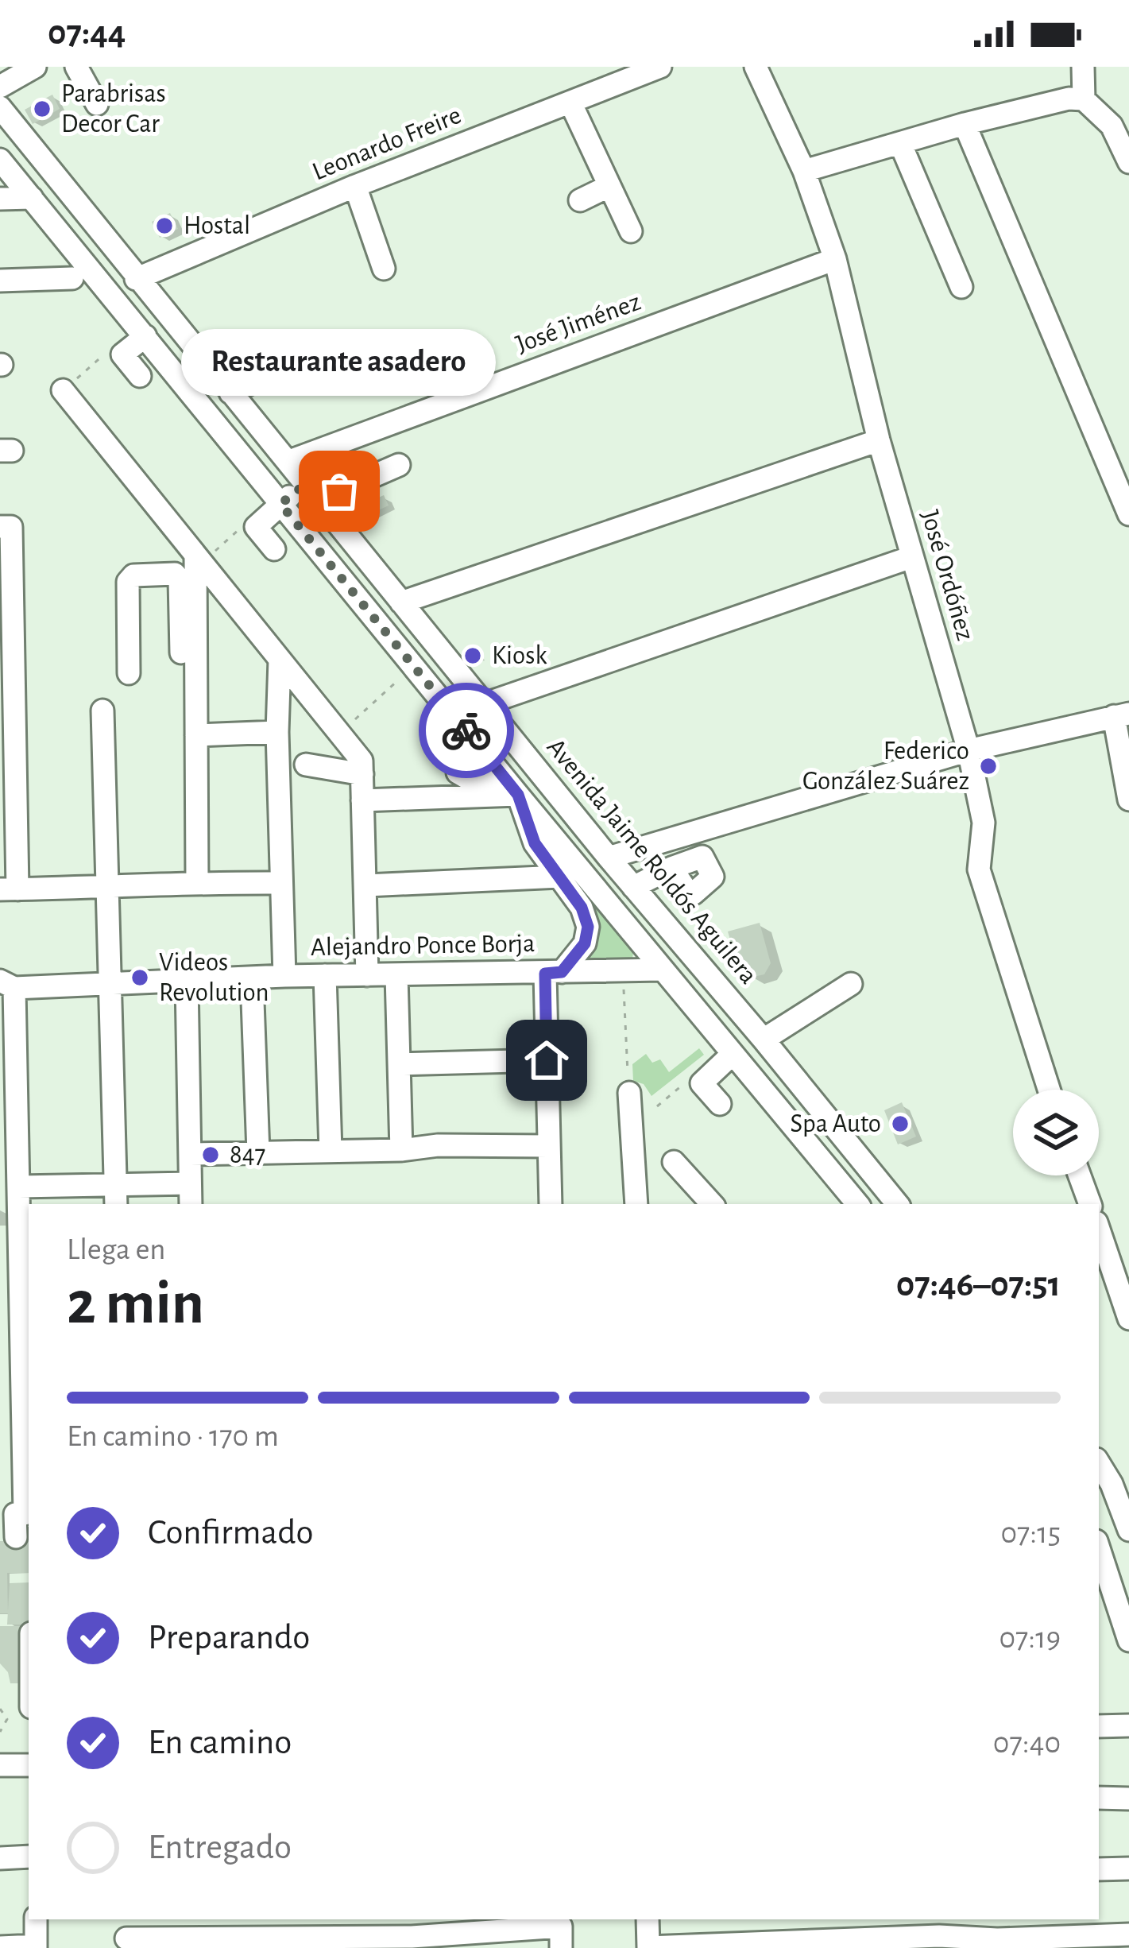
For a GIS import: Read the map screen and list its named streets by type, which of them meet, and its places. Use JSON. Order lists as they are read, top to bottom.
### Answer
{
  "streets": {
    "street": [
      "Leonardo Freire",
      "José Jiménez",
      "José Ordóñez",
      "Avenida Jaime Roldós Aguilera",
      "Alejandro Ponce Borja"
    ]
  },
  "crossings": [
    ["Leonardo Freire", "Avenida Jaime Roldós Aguilera"],
    ["José Jiménez", "José Ordóñez"],
    ["José Jiménez", "Avenida Jaime Roldós Aguilera"]
  ],
  "places": [
    "Parabrisas Decor Car",
    "Hostal",
    "Restaurante asadero",
    "Kiosk",
    "Federico González Suárez",
    "Videos Revolution",
    "Spa Auto",
    "847"
  ],
  "page": {
    "status": "07:44",
    "bubble": "Restaurante asadero",
    "heading": ["2 min", "Llega en", "07:46–07:51"],
    "bar": "En camino · 170 m",
    "list": [
      ["Confirmado", "07:15"],
      ["Preparando", "07:19"],
      ["En camino", "07:40"],
      "Entregado"
    ]
  }
}
